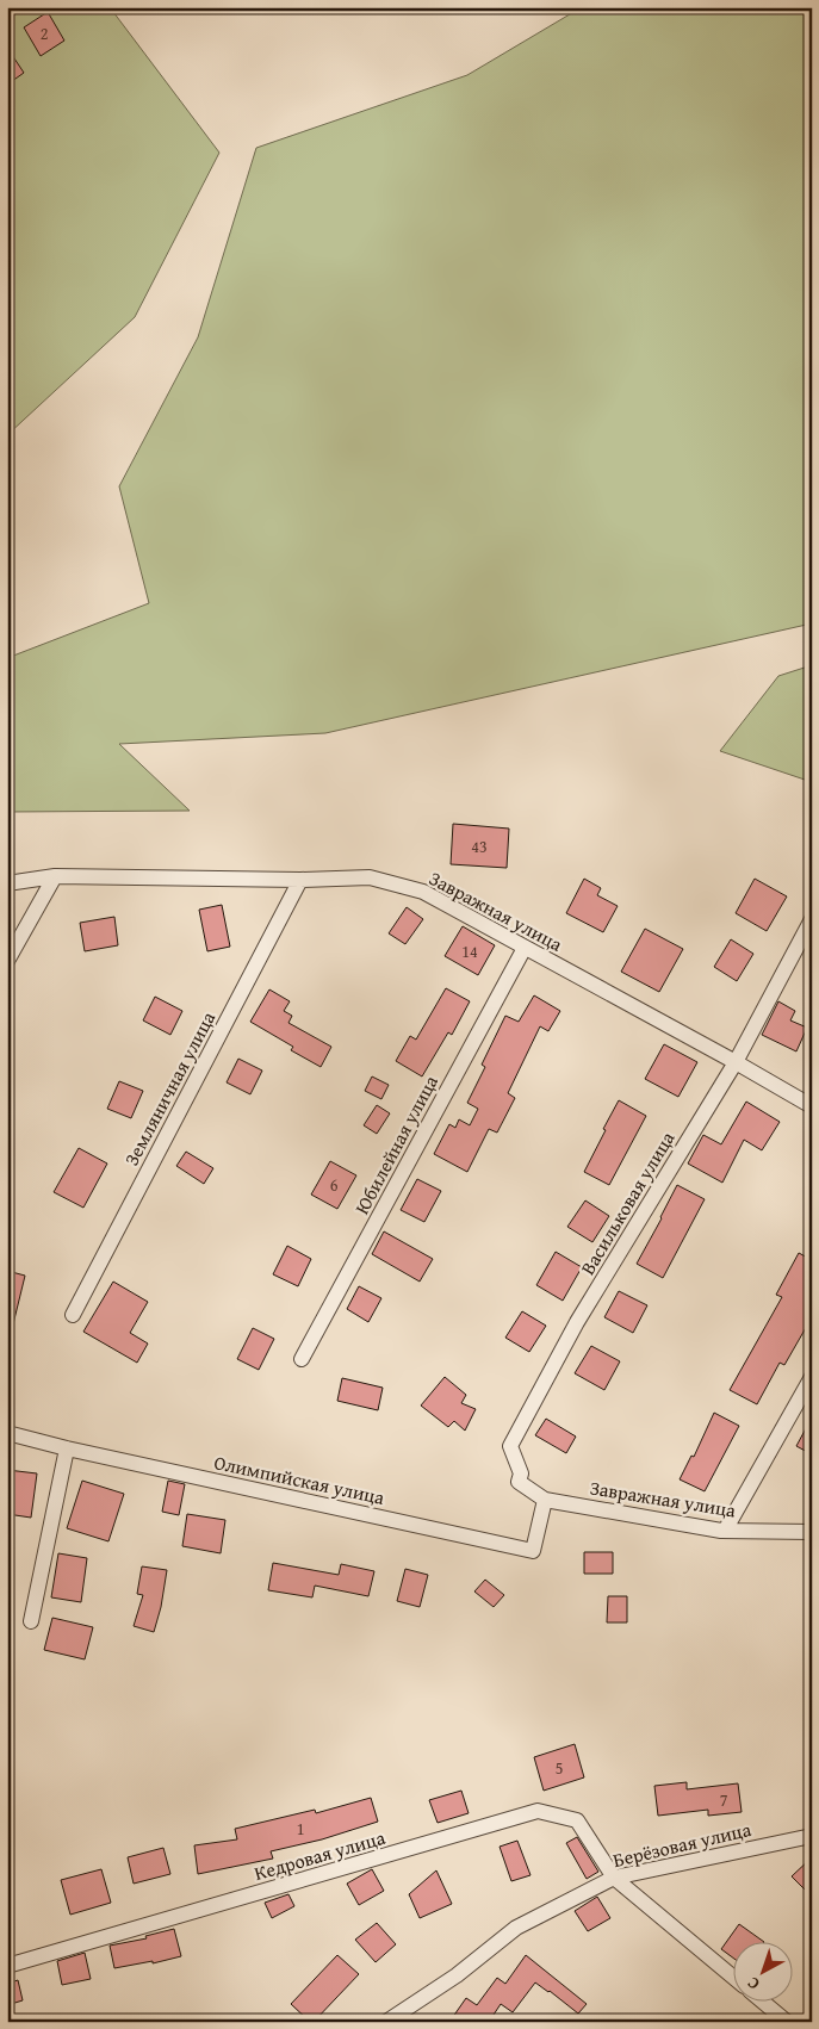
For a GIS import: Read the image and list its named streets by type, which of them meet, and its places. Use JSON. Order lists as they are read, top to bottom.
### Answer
{
  "streets": {
    "street": [
      "Завражная улица",
      "Земляничная улица",
      "Юбилейная улица",
      "Васильковая улица",
      "Олимпийская улица",
      "Берёзовая улица",
      "Кедровая улица"
    ]
  },
  "crossings": [
    ["Завражная улица", "Земляничная улица"],
    ["Завражная улица", "Юбилейная улица"],
    ["Завражная улица", "Васильковая улица"],
    ["Завражная улица", "Олимпийская улица"],
    ["Васильковая улица", "Олимпийская улица"],
    ["Берёзовая улица", "Кедровая улица"]
  ],
  "house_numbers": [
    "2",
    "43",
    "14",
    "6",
    "5",
    "7",
    "1"
  ],
  "north": "bottom left"
}
